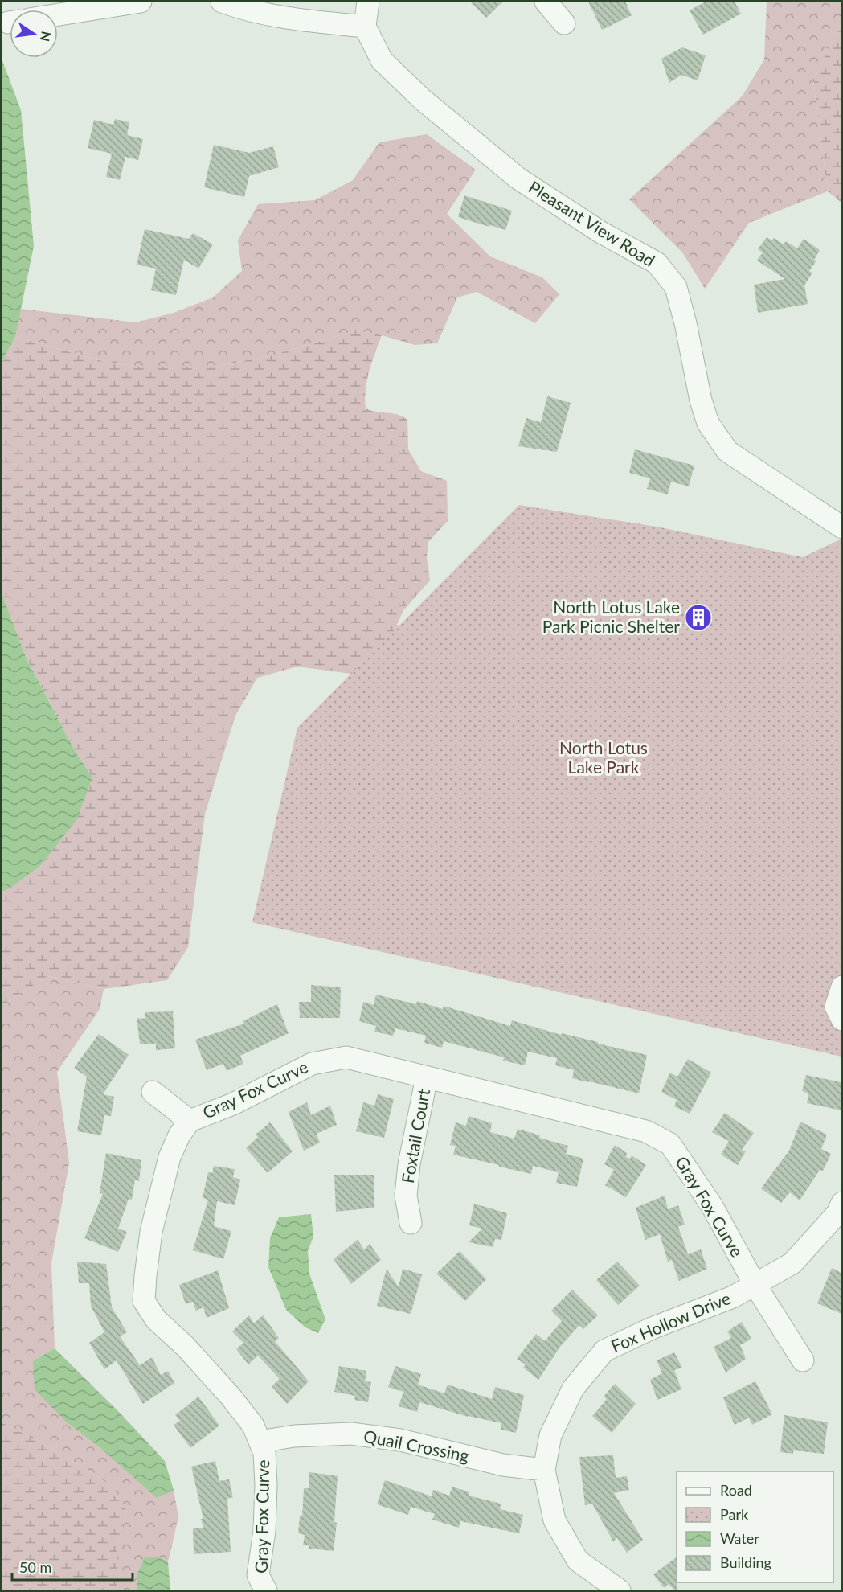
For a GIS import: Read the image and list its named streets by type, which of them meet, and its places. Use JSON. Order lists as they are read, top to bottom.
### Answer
{
  "streets": {
    "street": [
      "Pleasant View Road",
      "Gray Fox Curve",
      "Foxtail Court",
      "Fox Hollow Drive",
      "Quail Crossing"
    ]
  },
  "crossings": [
    ["Gray Fox Curve", "Foxtail Court"],
    ["Gray Fox Curve", "Fox Hollow Drive"],
    ["Gray Fox Curve", "Quail Crossing"],
    ["Fox Hollow Drive", "Quail Crossing"]
  ],
  "parks": ["North Lotus Lake Park"],
  "places": {
    "building": ["North Lotus Lake Park Picnic Shelter"]
  },
  "legend": [
    "Road",
    "Park",
    "Water",
    "Building"
  ],
  "scale_bar": "50 m",
  "north": "right"
}
